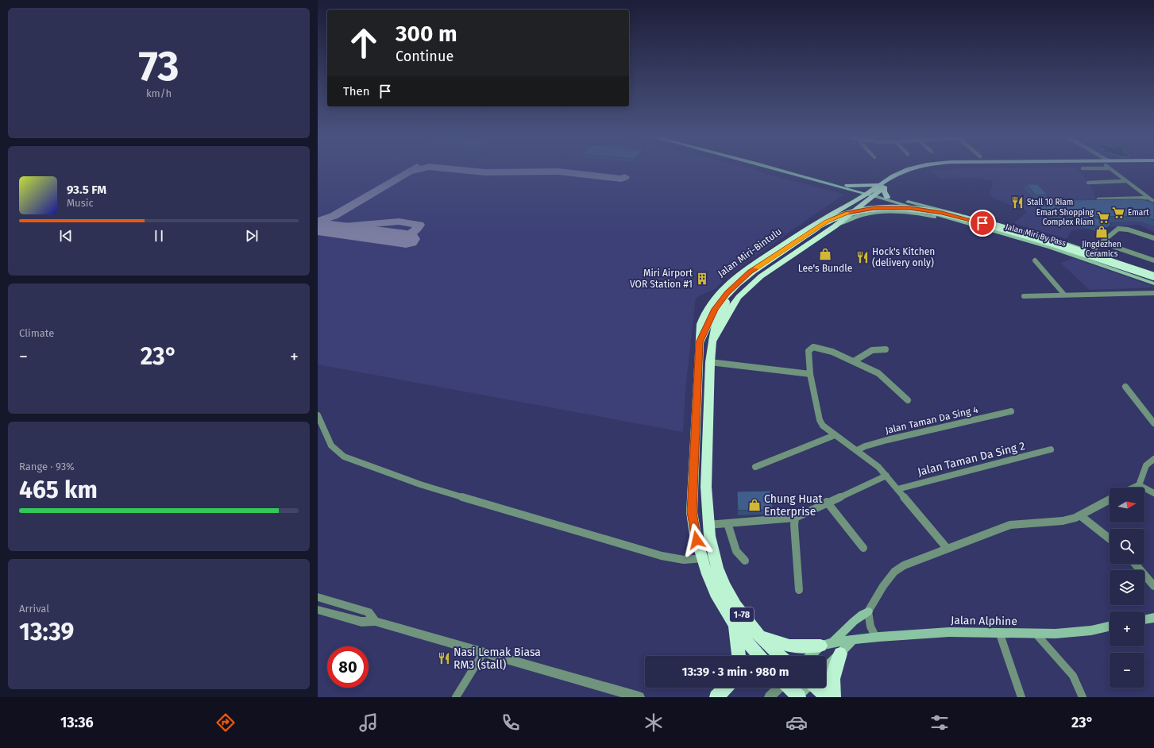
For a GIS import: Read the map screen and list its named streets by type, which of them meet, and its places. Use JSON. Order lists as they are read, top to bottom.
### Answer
{
  "streets": {
    "highway": ["Jalan Miri-Bintulu", "1-78"],
    "main road": ["Jalan Miri By Pass", "Jalan Alphine"],
    "street": ["Jalan Taman Da Sing 4", "Jalan Taman Da Sing 2"]
  },
  "crossings": [
    ["Jalan Miri By Pass", "Jalan Miri-Bintulu"]
  ],
  "places": {
    "restaurant": ["Stall 10 Riam", "Hock's Kitchen (delivery only)", "Nasi Lemak Biasa RM3 (stall)"],
    "supermarket": ["Emart", "Emart Shopping Complex Riam"],
    "shop": ["Jingdezhen Ceramics", "Lee's Bundle", "Chung Huat Enterprise"],
    "building": ["Miri Airport VOR Station #1"]
  },
  "north": "right",
  "page": {
    "tile": [
      ["73", "km/h"],
      "Climate",
      ["Range · 93%", "465 km"],
      ["Arrival", "13:39"]
    ],
    "turn": ["300 m", "Continue"],
    "then": "Then",
    "song": ["93.5 FM", "Music"],
    "heat": ["−", "23°", "+"],
    "map_buttons": ["+", "−"],
    "limit": "80",
    "trip": "13:39 · 3 min · 980 m",
    "tabs": ["13:36", "23°"]
  }
}
